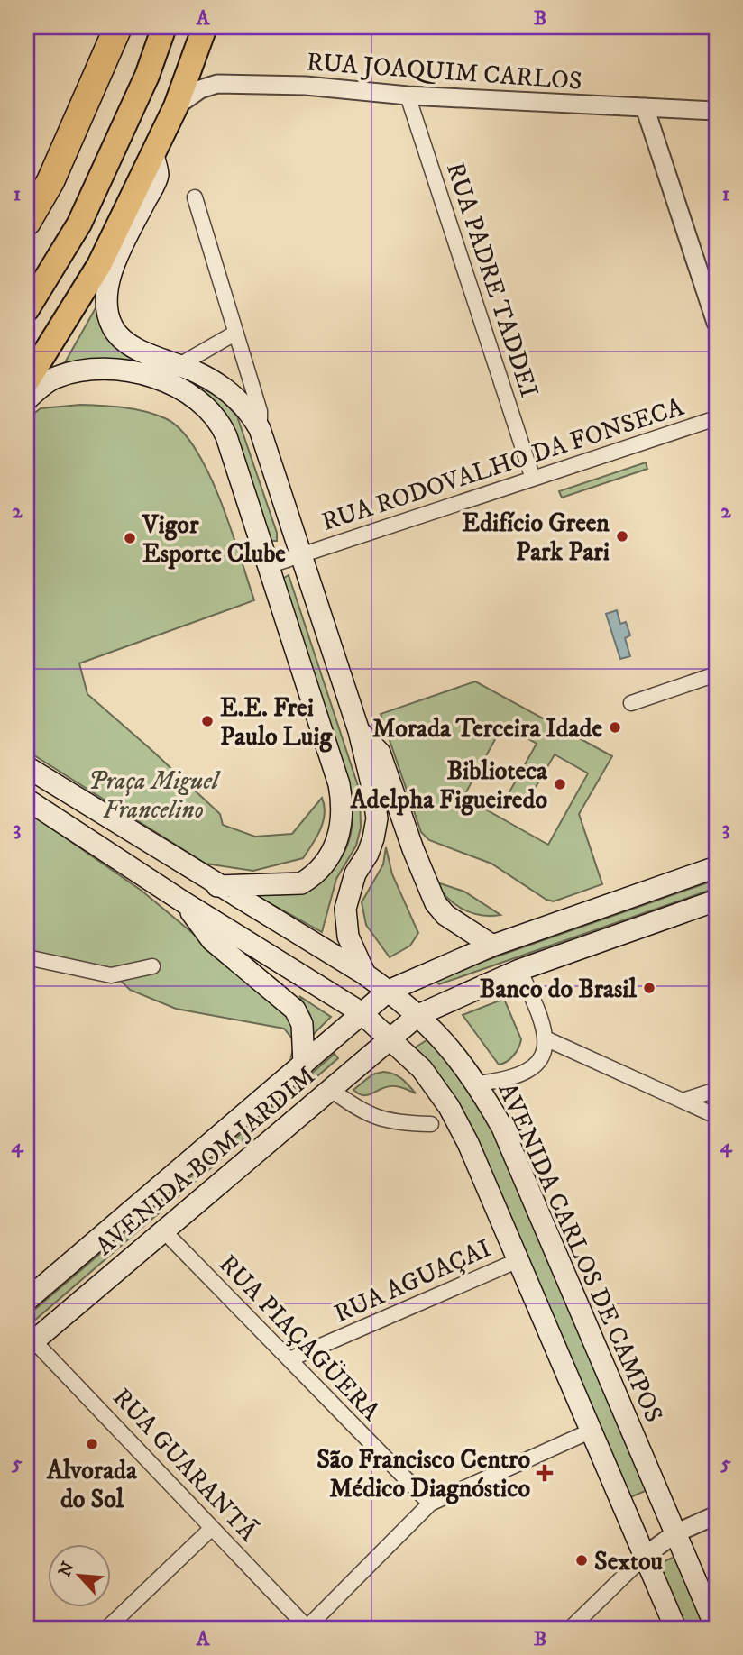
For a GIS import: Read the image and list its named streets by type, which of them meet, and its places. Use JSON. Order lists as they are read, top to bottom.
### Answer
{
  "streets": {
    "main road": ["AVENIDA BOM JARDIM", "AVENIDA CARLOS DE CAMPOS"],
    "street": [
      "RUA JOAQUIM CARLOS",
      "RUA PADRE TADDEI",
      "RUA RODOVALHO DA FONSECA",
      "RUA AGUAÇAI",
      "RUA PIAÇAGÜERA",
      "RUA GUARANTÃ"
    ]
  },
  "crossings": [
    ["RUA JOAQUIM CARLOS", "RUA PADRE TADDEI"],
    ["RUA PADRE TADDEI", "RUA RODOVALHO DA FONSECA"],
    ["AVENIDA BOM JARDIM", "AVENIDA CARLOS DE CAMPOS"],
    ["AVENIDA BOM JARDIM", "RUA PIAÇAGÜERA"],
    ["AVENIDA BOM JARDIM", "RUA GUARANTÃ"],
    ["RUA AGUAÇAI", "RUA PIAÇAGÜERA"]
  ],
  "parks": ["Praça Miguel Francelino"],
  "places": {
    "other": [
      "Edifício Green Park Pari",
      "Vigor Esporte Clube",
      "E.E. Frei Paulo Luig",
      "Morada Terceira Idade",
      "Biblioteca Adelpha Figueiredo",
      "Banco do Brasil",
      "Alvorada do Sol",
      "Sextou"
    ],
    "health": ["São Francisco Centro Médico Diagnóstico"]
  },
  "north": "top left",
  "grid": {
    "columns": ["A", "B"],
    "rows": [
      "1",
      "2",
      "3",
      "4",
      "5"
    ]
  }
}
